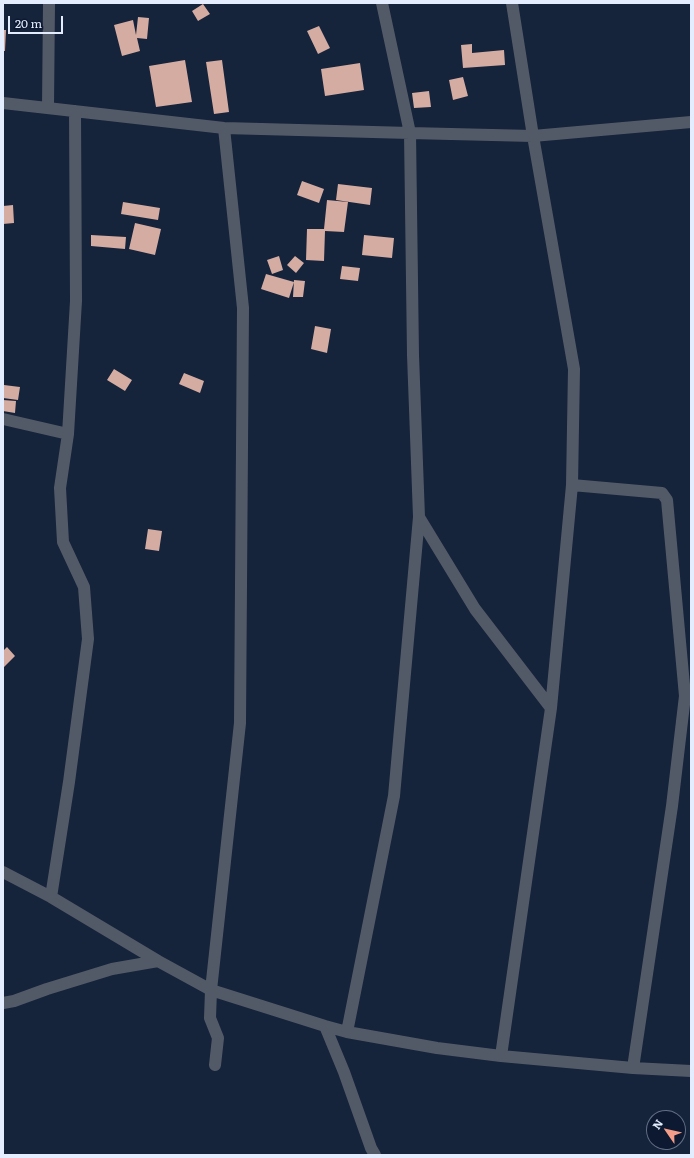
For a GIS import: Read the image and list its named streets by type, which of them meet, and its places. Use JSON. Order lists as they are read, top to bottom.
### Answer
{
  "scale_bar": "20 m",
  "north": "top left"
}
